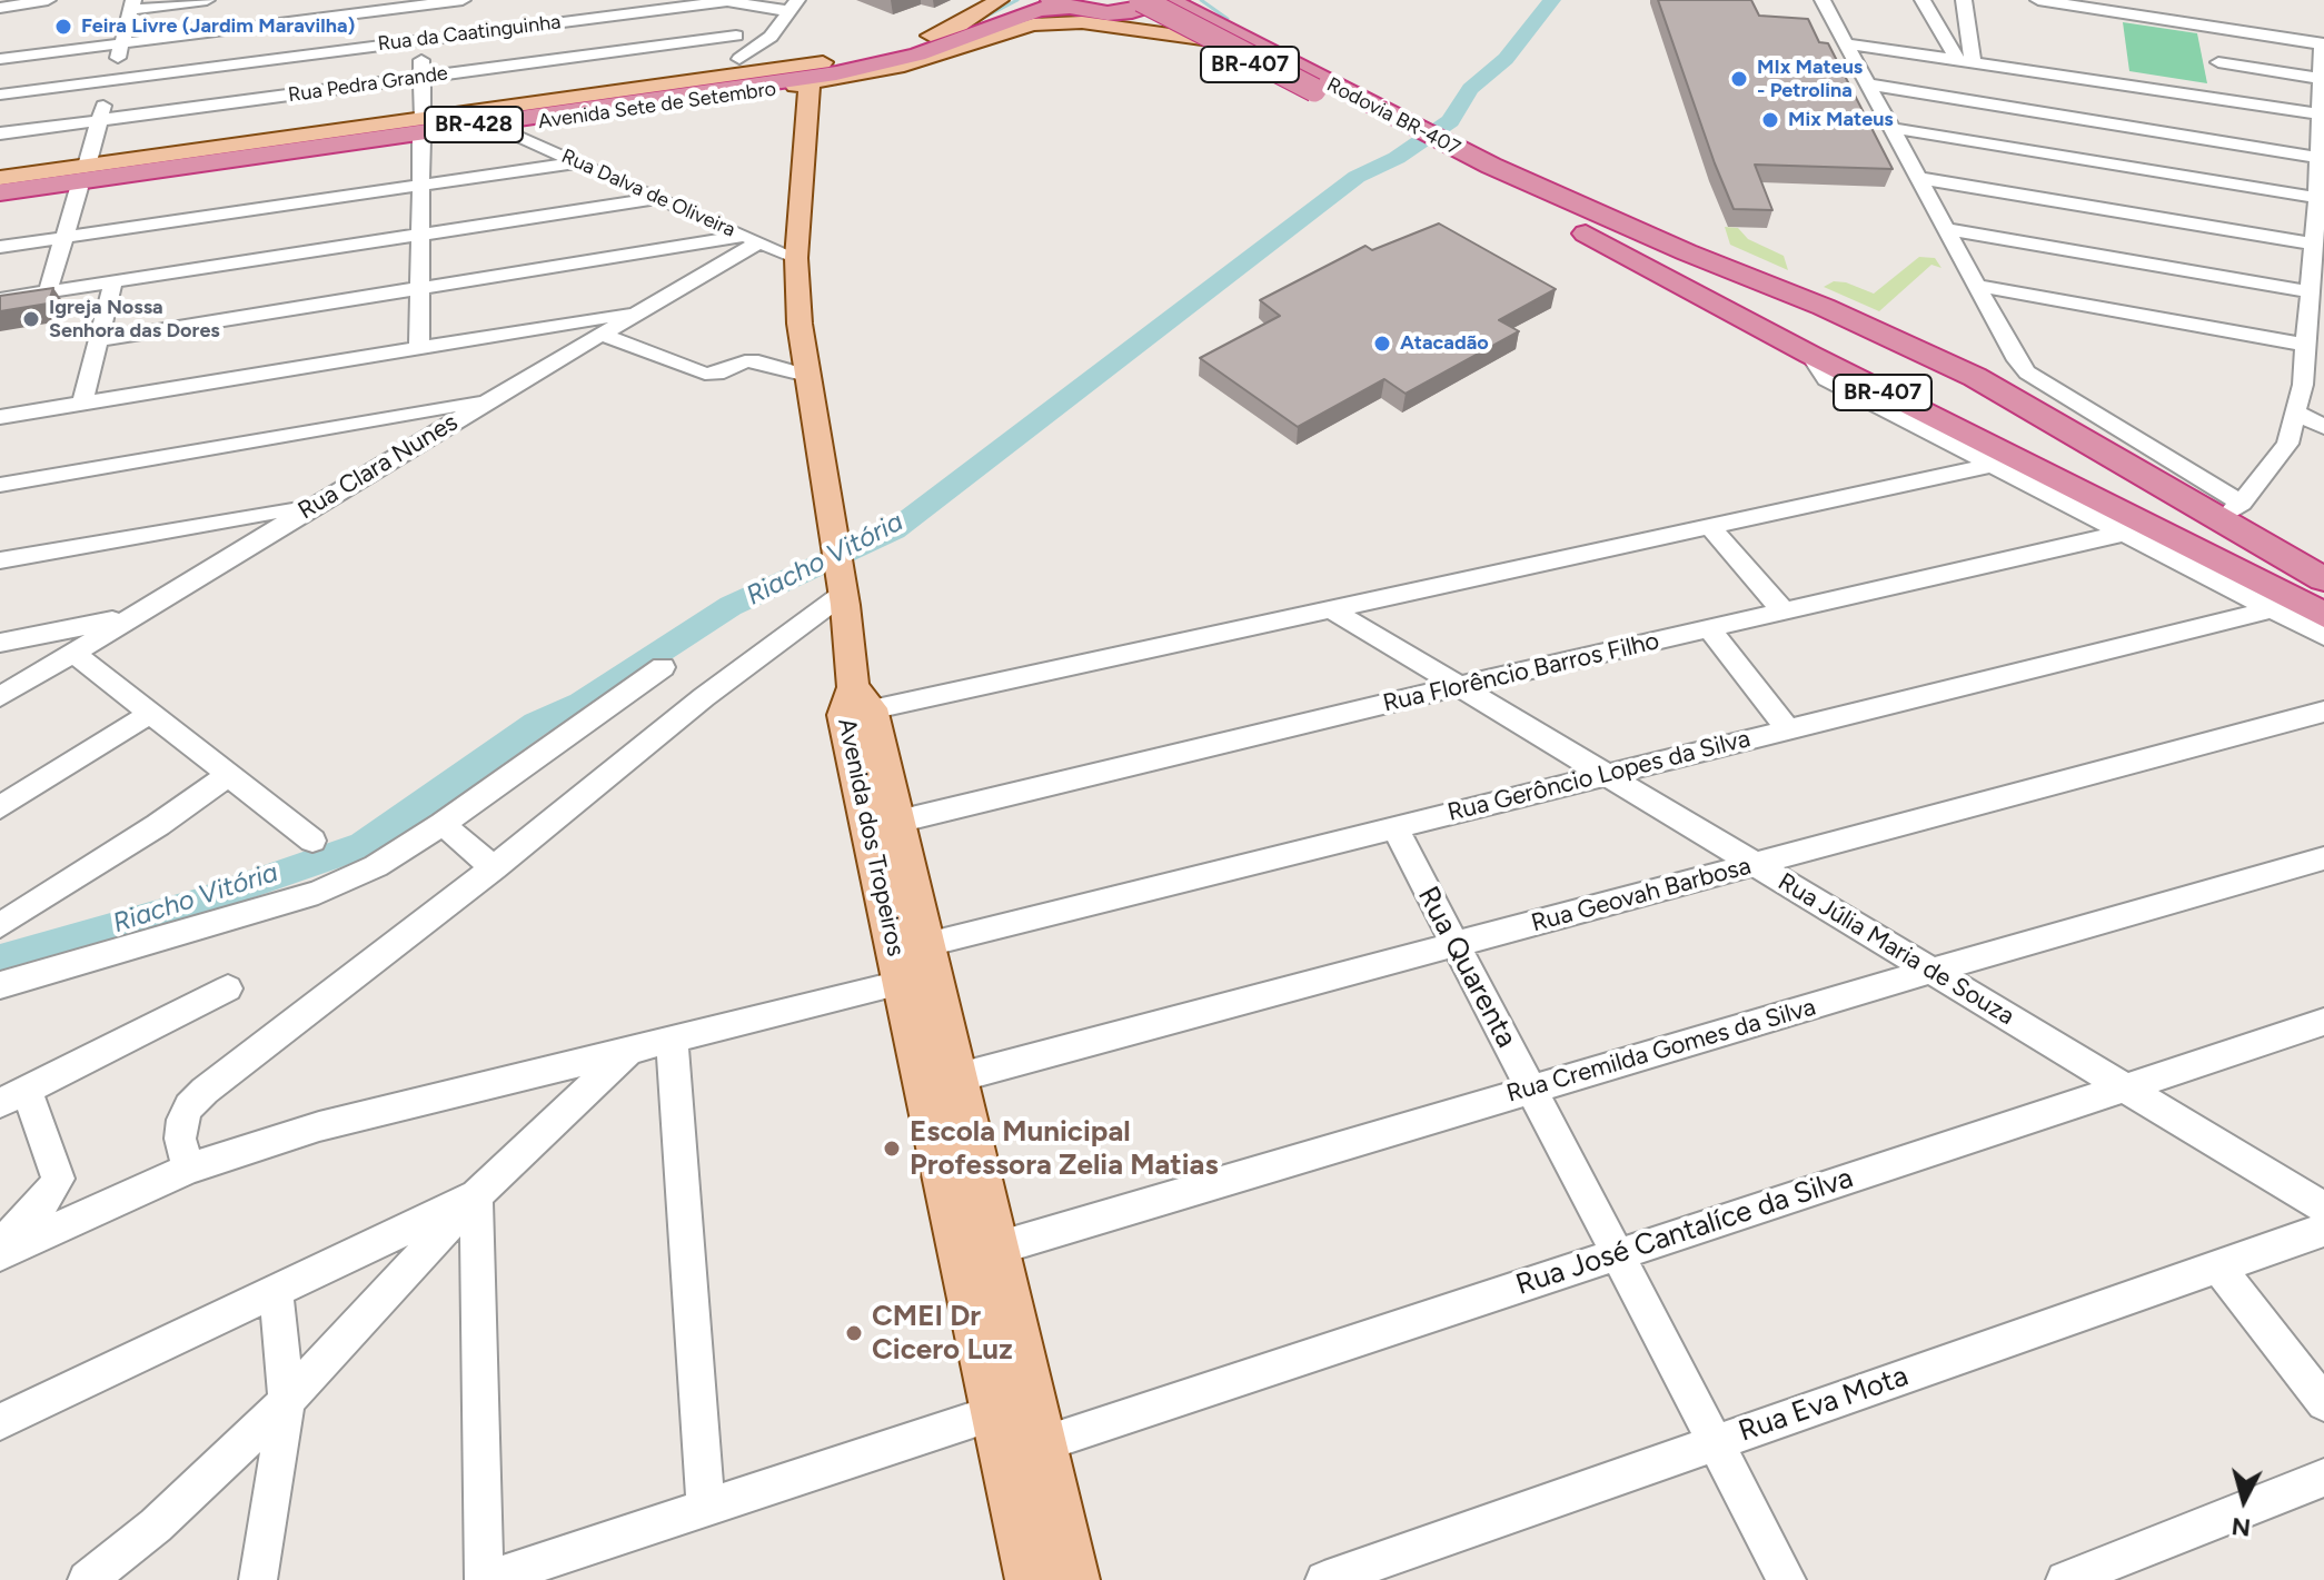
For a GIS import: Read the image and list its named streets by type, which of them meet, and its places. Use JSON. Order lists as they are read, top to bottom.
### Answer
{
  "streets": {
    "highway": [
      "BR-407",
      "Avenida Sete de Setembro",
      "Rodovia BR-407",
      "BR-428"
    ],
    "main road": ["Avenida dos Tropeiros"],
    "street": [
      "Rua da Caatinguinha",
      "Rua Pedra Grande",
      "Rua Dalva de Oliveira",
      "Rua Clara Nunes",
      "Rua Florêncio Barros Filho",
      "Rua Gerôncio Lopes da Silva",
      "Rua Geovah Barbosa",
      "Rua Júlia Maria de Souza",
      "Rua Quarenta",
      "Rua Cremilda Gomes da Silva",
      "Rua José Cantalíce da Silva",
      "Rua Eva Mota"
    ]
  },
  "crossings": [
    ["BR-407", "Avenida Sete de Setembro"],
    ["BR-407", "Rodovia BR-407"],
    ["BR-407", "Rua Florêncio Barros Filho"],
    ["Avenida Sete de Setembro", "Rodovia BR-407"],
    ["Avenida Sete de Setembro", "Rua Dalva de Oliveira"],
    ["Rua Dalva de Oliveira", "Rua Clara Nunes"],
    ["Rua Florêncio Barros Filho", "Avenida dos Tropeiros"],
    ["Rua Florêncio Barros Filho", "Rua Júlia Maria de Souza"],
    ["Rua Gerôncio Lopes da Silva", "Avenida dos Tropeiros"],
    ["Rua Gerôncio Lopes da Silva", "Rua Júlia Maria de Souza"],
    ["Rua Gerôncio Lopes da Silva", "Rua Quarenta"],
    ["Avenida dos Tropeiros", "Rua Geovah Barbosa"],
    ["Avenida dos Tropeiros", "Rua Cremilda Gomes da Silva"],
    ["Avenida dos Tropeiros", "Rua José Cantalíce da Silva"],
    ["Rua Geovah Barbosa", "Rua Júlia Maria de Souza"],
    ["Rua Geovah Barbosa", "Rua Quarenta"],
    ["Rua Júlia Maria de Souza", "Rua Cremilda Gomes da Silva"],
    ["Rua Júlia Maria de Souza", "Rua José Cantalíce da Silva"],
    ["Rua Quarenta", "Rua Cremilda Gomes da Silva"],
    ["Rua Quarenta", "Rua José Cantalíce da Silva"],
    ["Rua Quarenta", "Rua Eva Mota"]
  ],
  "water": ["Riacho Vitória"],
  "places": [
    "Feira Livre (Jardim Maravilha)",
    "MIx Mateus - Petrolina",
    "Mix Mateus",
    "Igreja Nossa Senhora das Dores",
    "Atacadão",
    "Escola Municipal Professora Zelia Matias",
    "CMEI Dr Cicero Luz"
  ],
  "north": "bottom"
}
